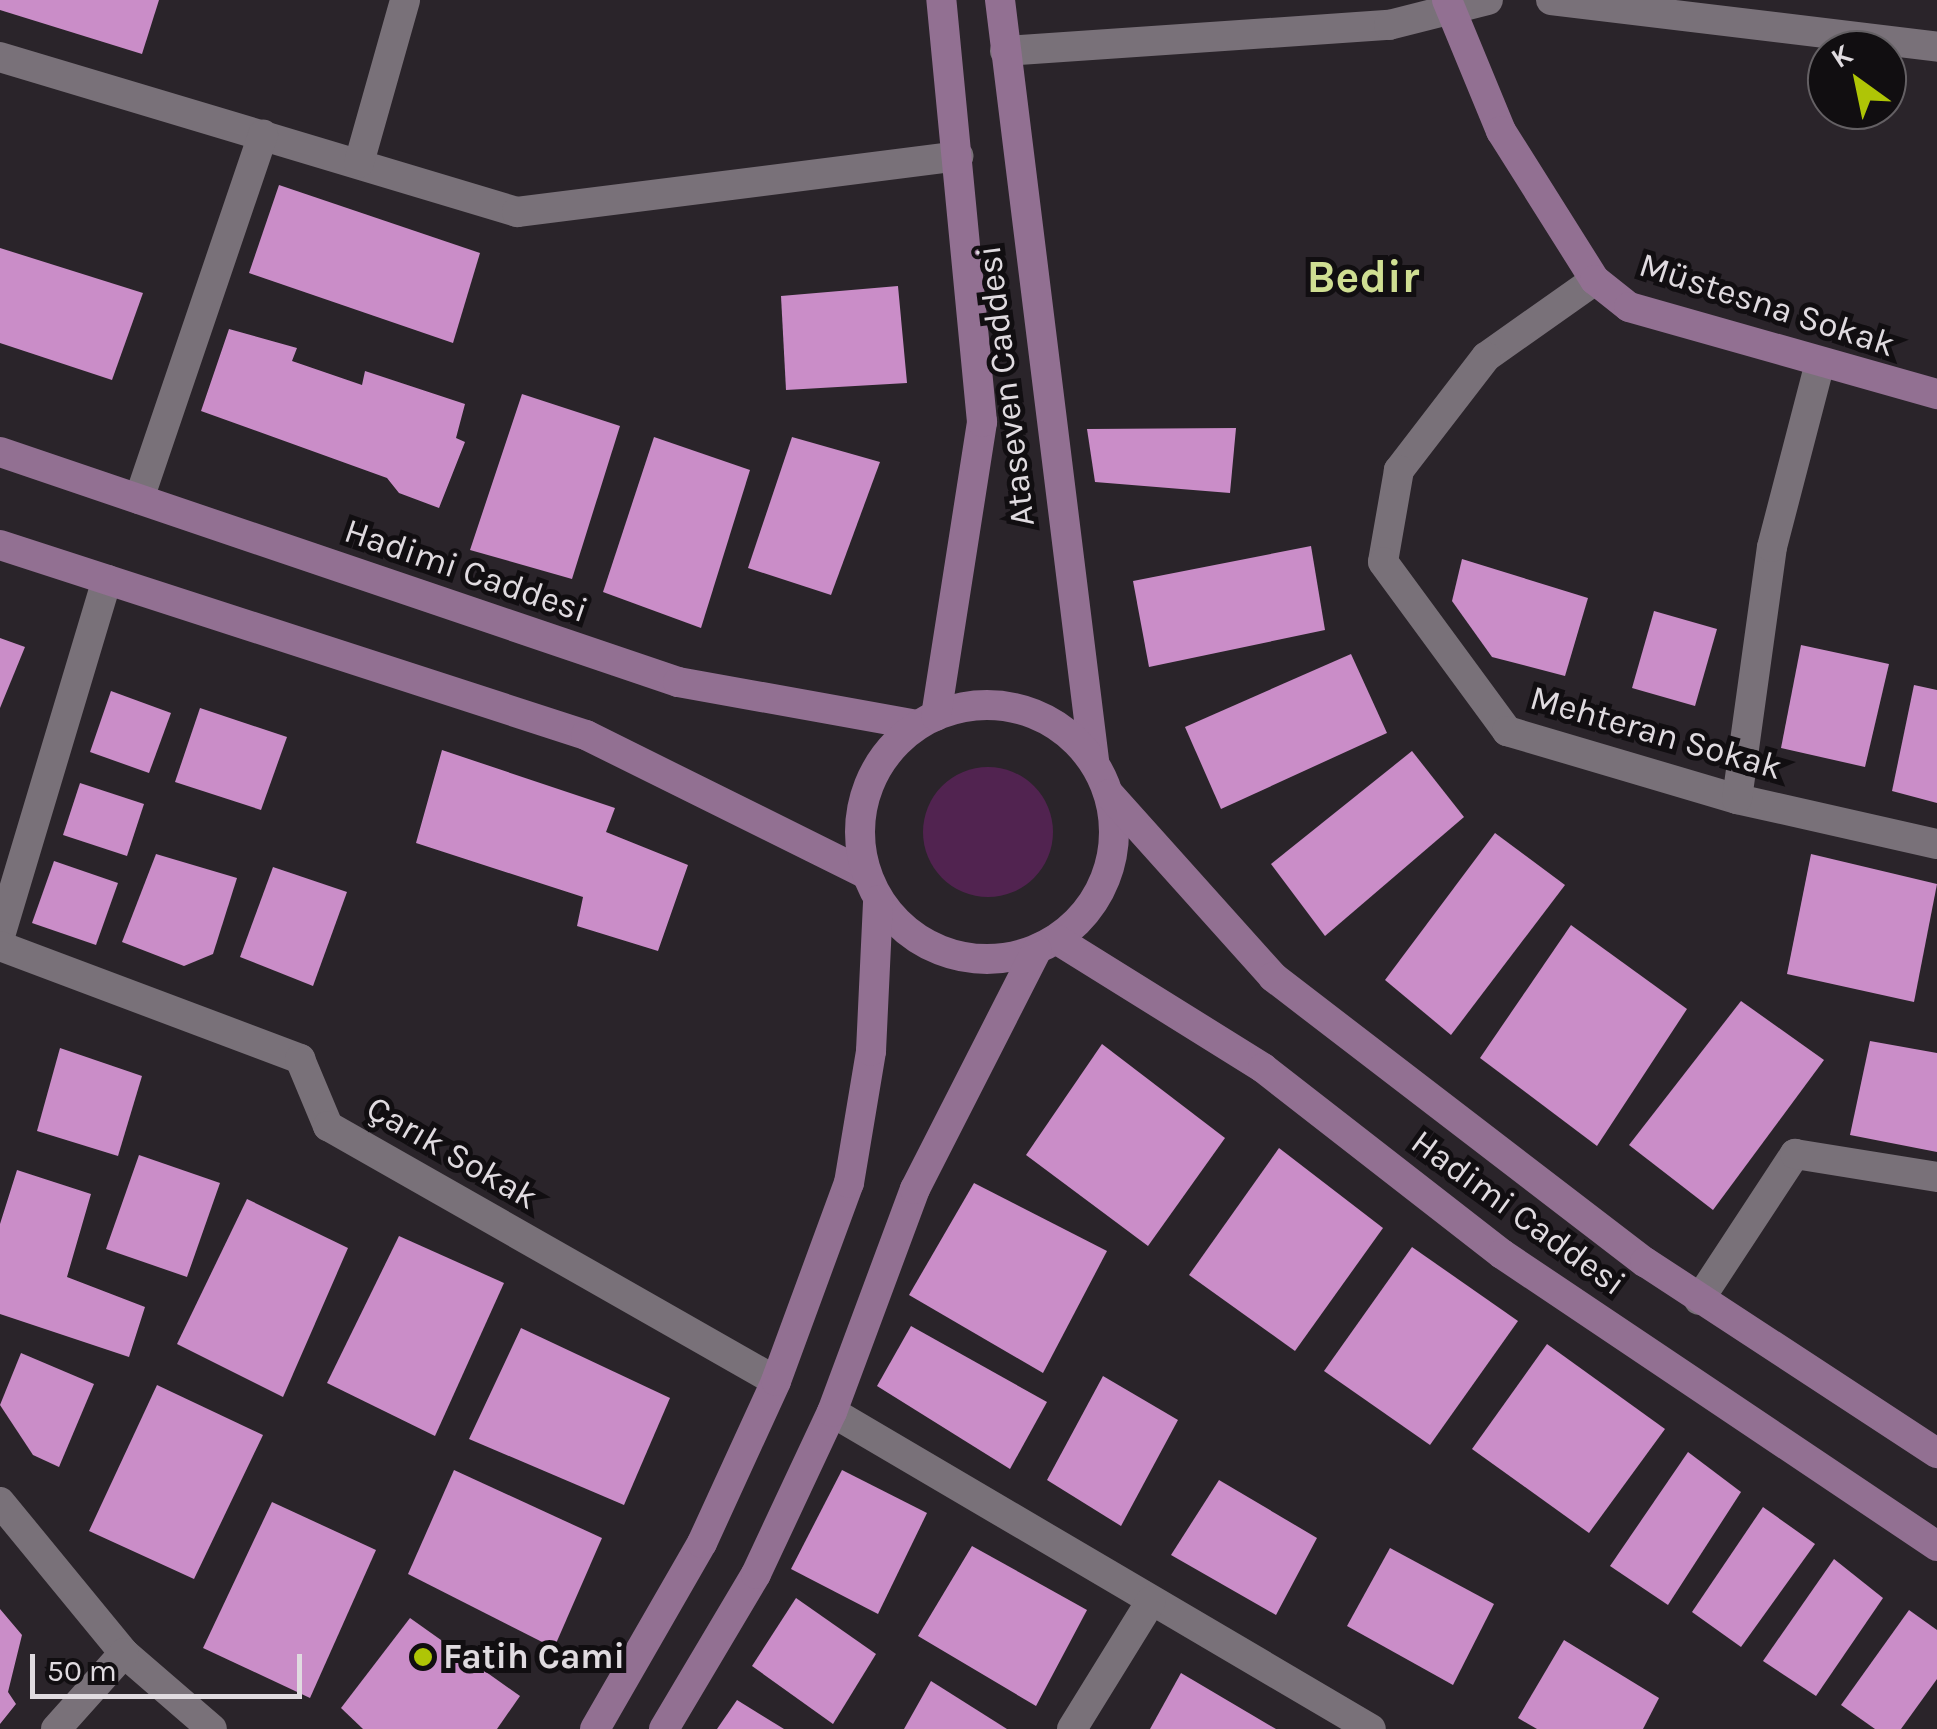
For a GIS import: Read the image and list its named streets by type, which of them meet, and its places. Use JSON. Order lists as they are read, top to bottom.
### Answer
{
  "streets": {
    "main road": ["Müstesna Sokak", "Ataseven Caddesi", "Hadimi Caddesi"],
    "street": ["Mehteran Sokak", "Çarık Sokak"]
  },
  "crossings": [
    ["Müstesna Sokak", "Mehteran Sokak"],
    ["Ataseven Caddesi", "Hadimi Caddesi"]
  ],
  "districts": ["Bedir"],
  "places": ["Fatih Cami"],
  "scale_bar": "50 m",
  "north": "top left"
}
